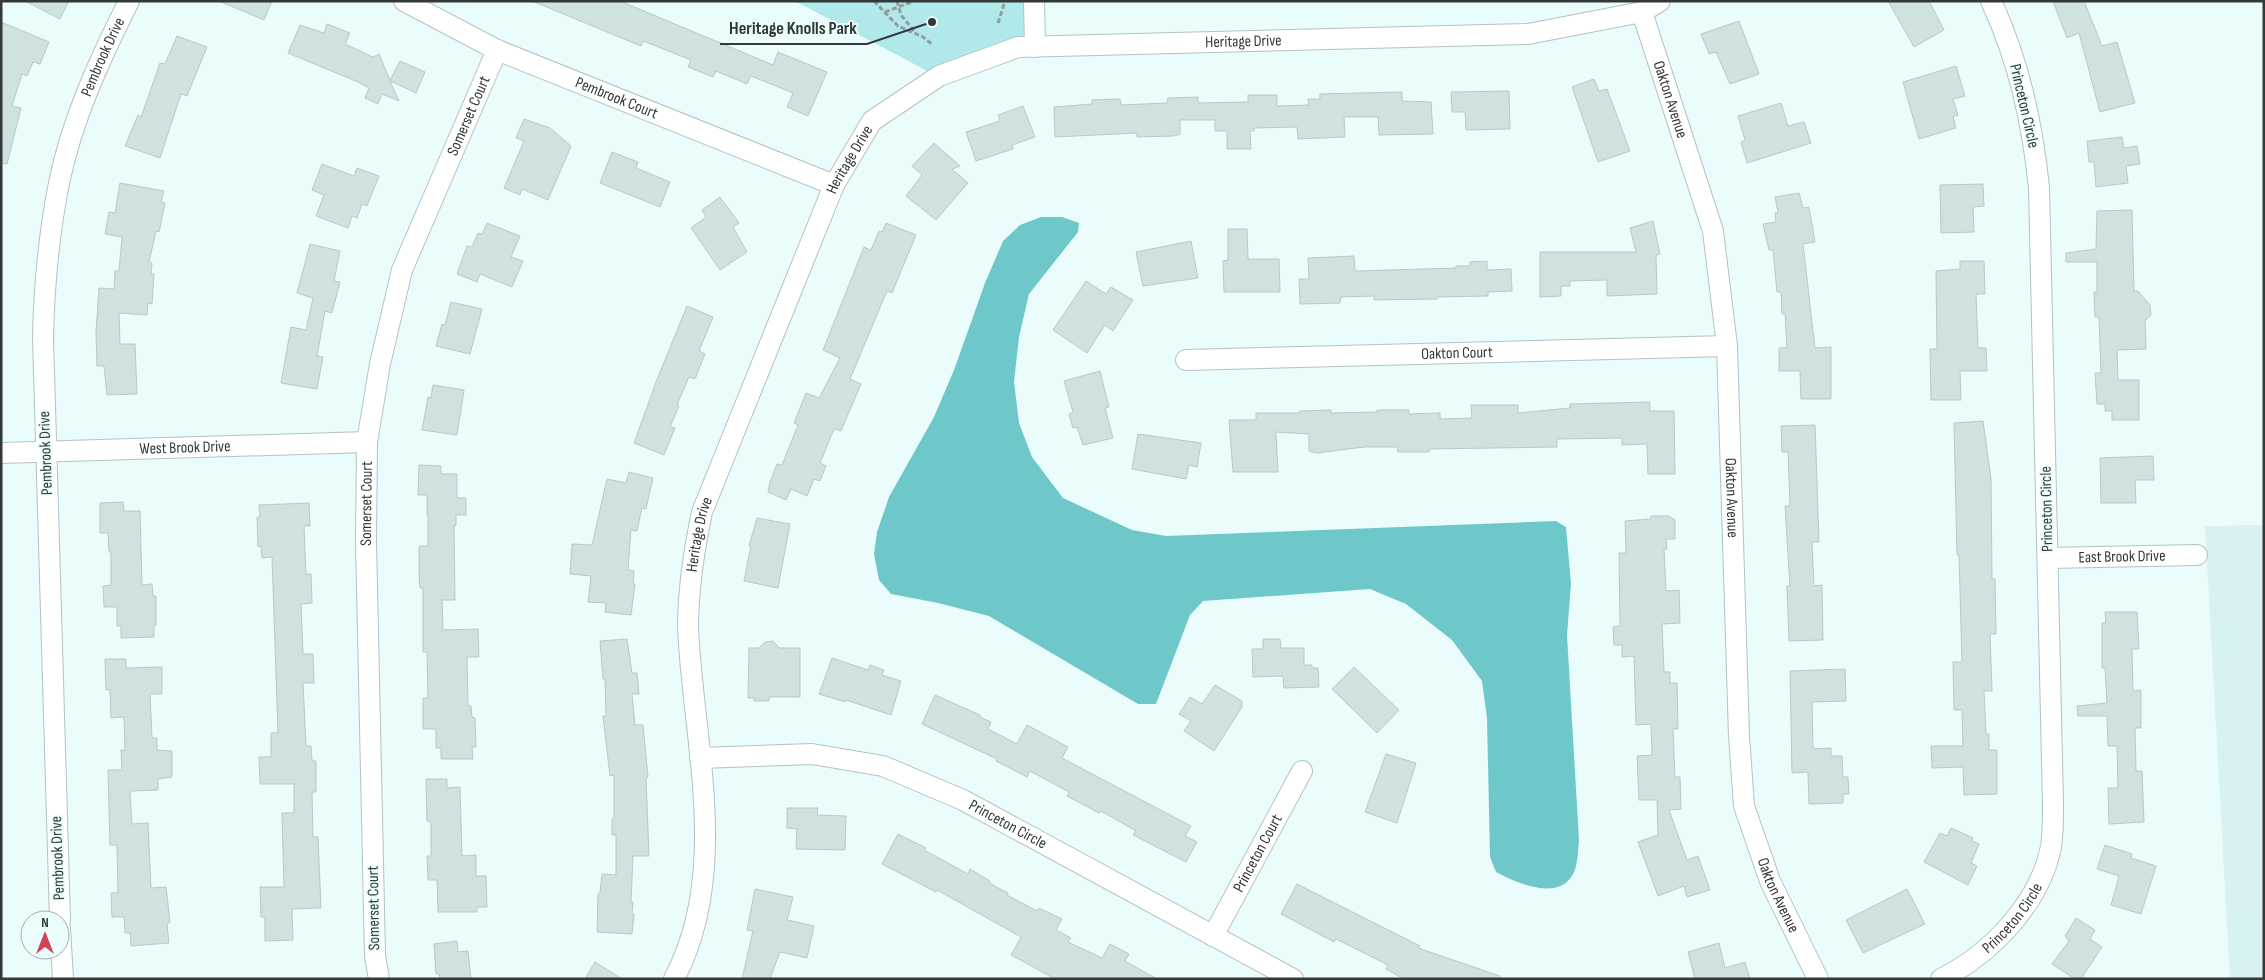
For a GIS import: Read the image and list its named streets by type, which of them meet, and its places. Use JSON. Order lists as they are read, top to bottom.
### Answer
{
  "streets": {
    "street": [
      "Heritage Drive",
      "Pembrook Drive",
      "Pembrook Court",
      "Oakton Avenue",
      "Princeton Circle",
      "Somerset Court",
      "Oakton Court",
      "West Brook Drive",
      "East Brook Drive",
      "Princeton Court"
    ]
  },
  "crossings": [
    ["Heritage Drive", "Pembrook Court"],
    ["Heritage Drive", "Oakton Avenue"],
    ["Heritage Drive", "Princeton Circle"],
    ["Pembrook Drive", "West Brook Drive"],
    ["Pembrook Court", "Somerset Court"],
    ["Oakton Avenue", "Oakton Court"],
    ["Princeton Circle", "East Brook Drive"],
    ["Princeton Circle", "Princeton Court"],
    ["Somerset Court", "West Brook Drive"]
  ],
  "places": ["Heritage Knolls Park"],
  "north": "top"
}
